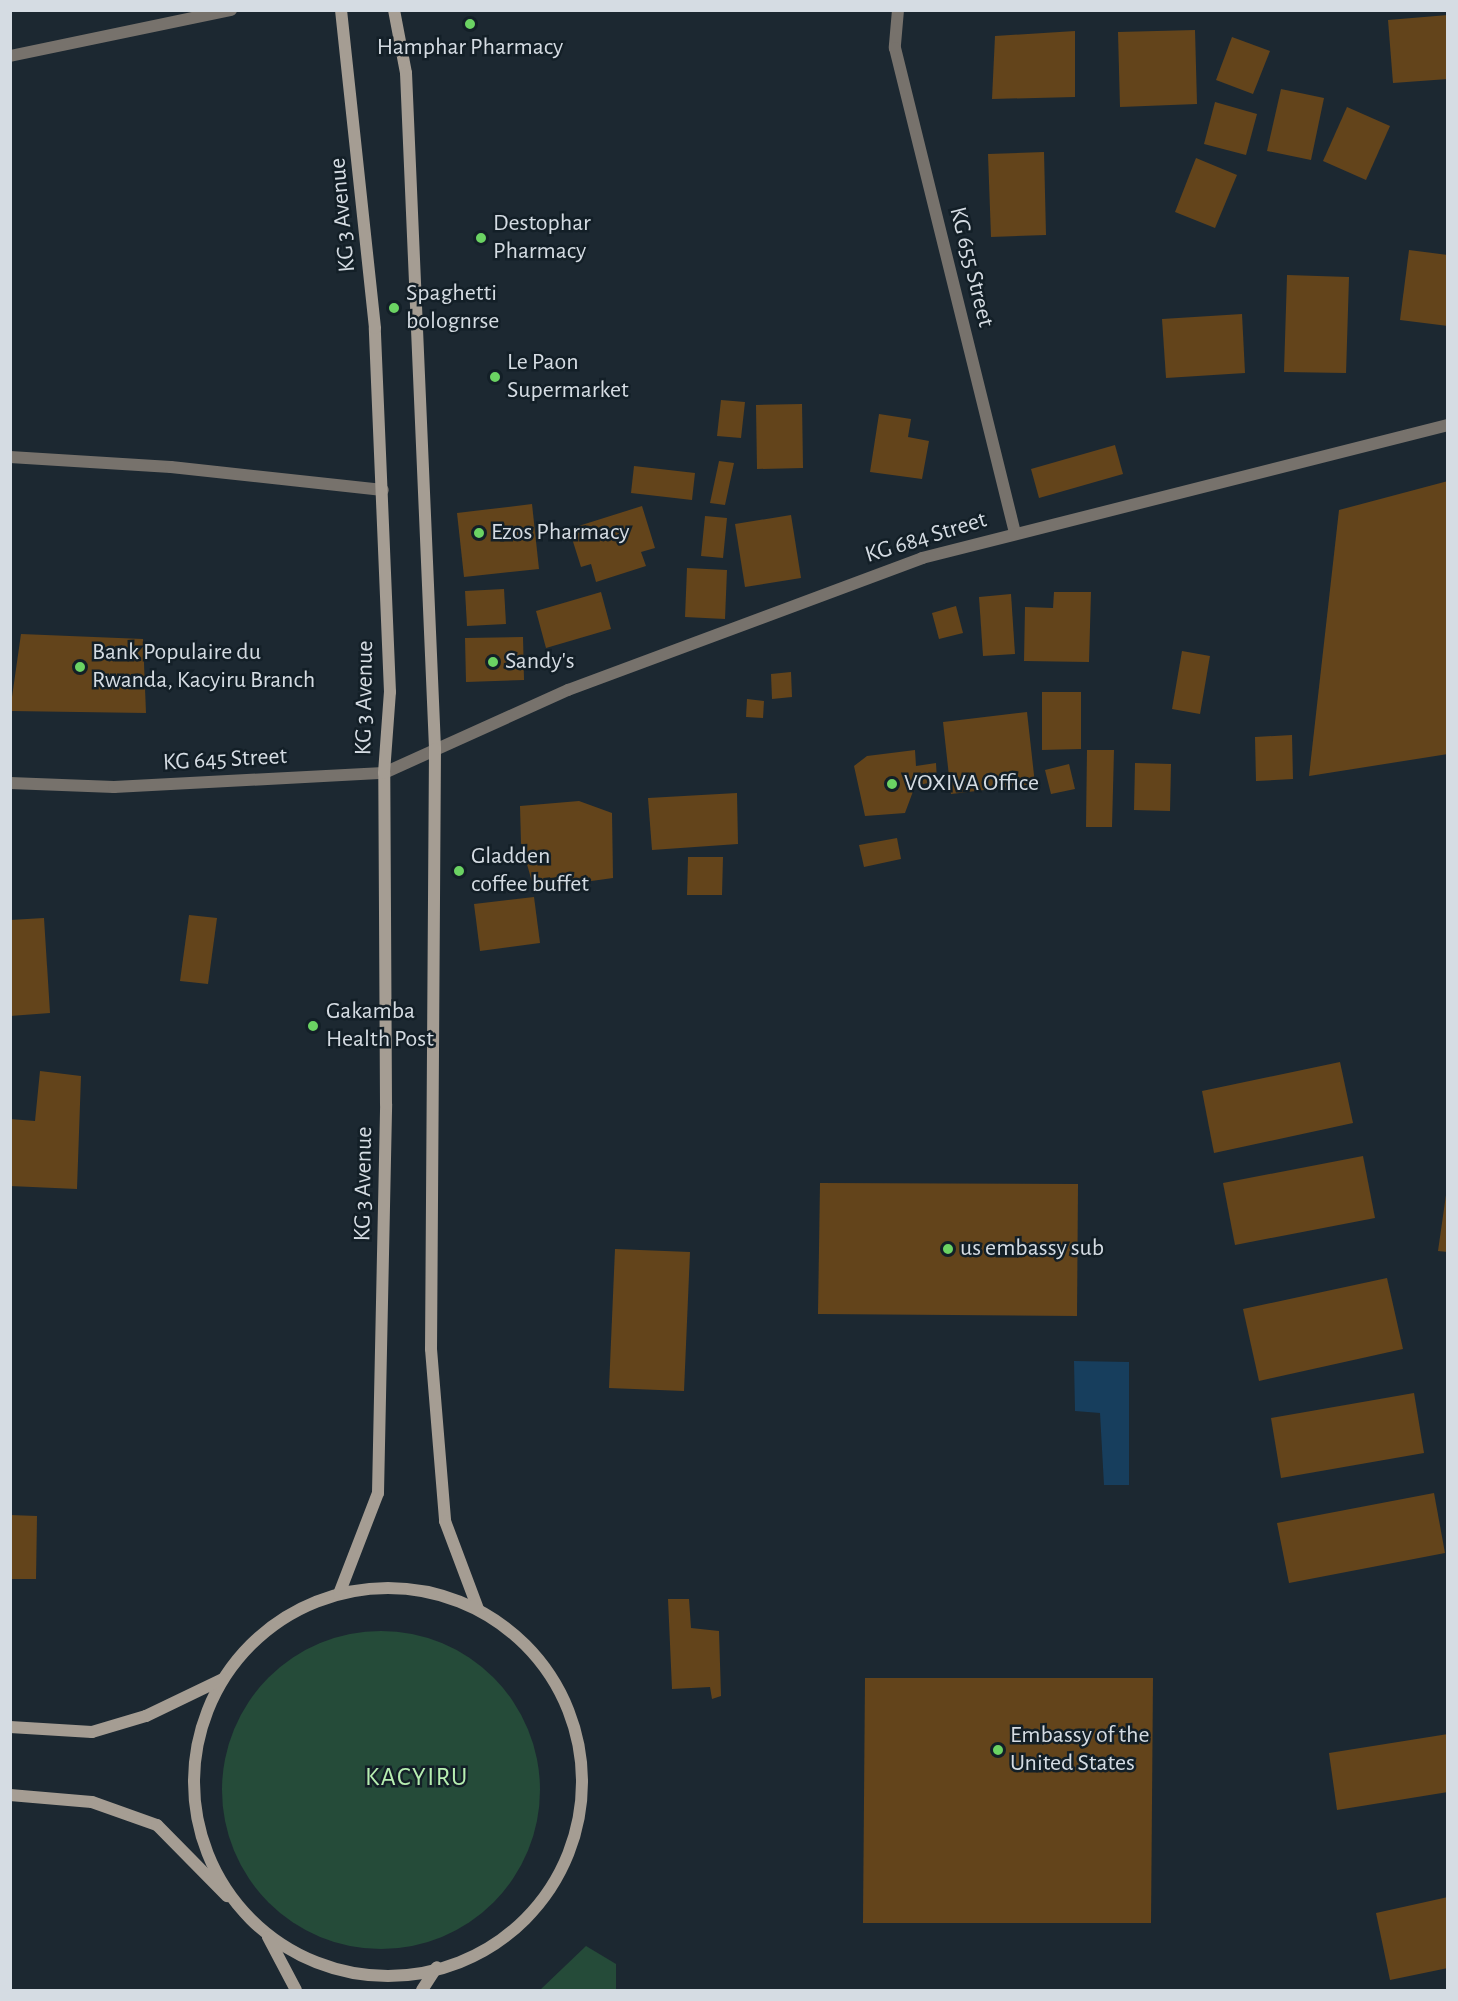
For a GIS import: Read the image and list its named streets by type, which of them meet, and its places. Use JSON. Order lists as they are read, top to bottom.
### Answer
{
  "streets": {
    "main road": ["KG 3 Avenue"],
    "street": ["KG 655 Street", "KG 684 Street", "KG 645 Street"]
  },
  "crossings": [
    ["KG 3 Avenue", "KG 645 Street"],
    ["KG 655 Street", "KG 684 Street"],
    ["KG 684 Street", "KG 645 Street"]
  ],
  "districts": ["KACYIRU"],
  "places": [
    "Hamphar Pharmacy",
    "Destophar Pharmacy",
    "Spaghetti bolognrse",
    "Le Paon Supermarket",
    "Ezos Pharmacy",
    "Sandy's",
    "Bank Populaire du Rwanda, Kacyiru Branch",
    "VOXIVA Office",
    "Gladden coffee buffet",
    "Gakamba Health Post",
    "us embassy sub",
    "Embassy of the United States"
  ]
}
